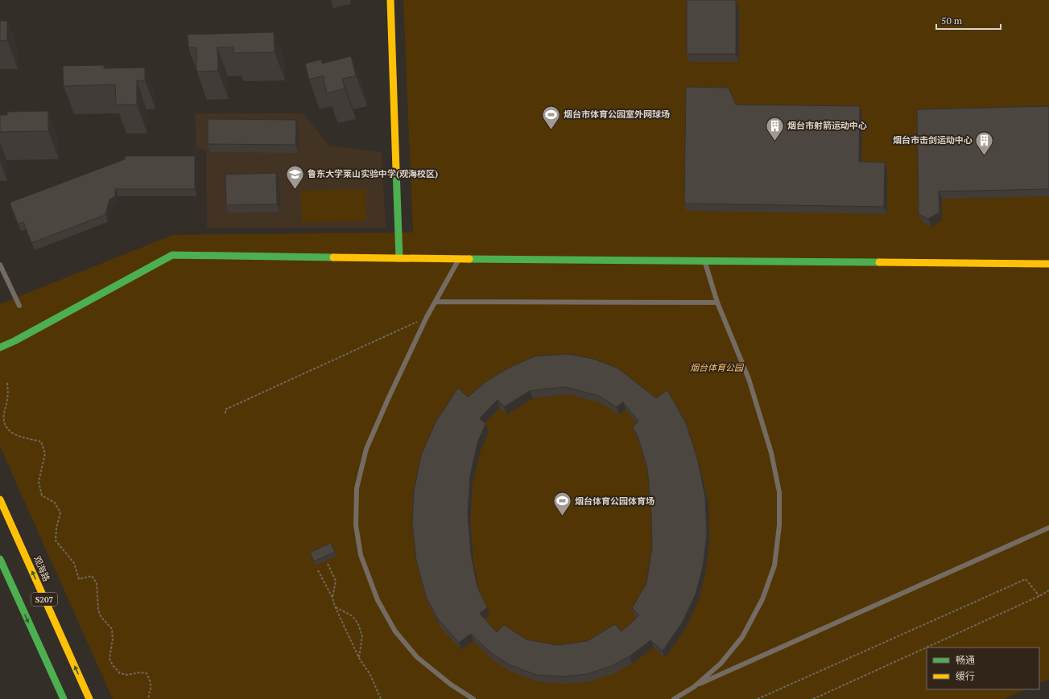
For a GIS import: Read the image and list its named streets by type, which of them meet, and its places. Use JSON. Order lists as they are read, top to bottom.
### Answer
{
  "streets": {
    "street": ["观海路", "S207"]
  },
  "parks": ["烟台体育公园"],
  "places": {
    "sports": ["烟台市体育公园室外网球场", "烟台体育公园体育场"],
    "building": ["烟台市射箭运动中心", "烟台市击剑运动中心"],
    "school or university": ["鲁东大学莱山实验中学(观海校区)"]
  },
  "legend": ["畅通", "缓行"],
  "scale_bar": "50 m"
}
